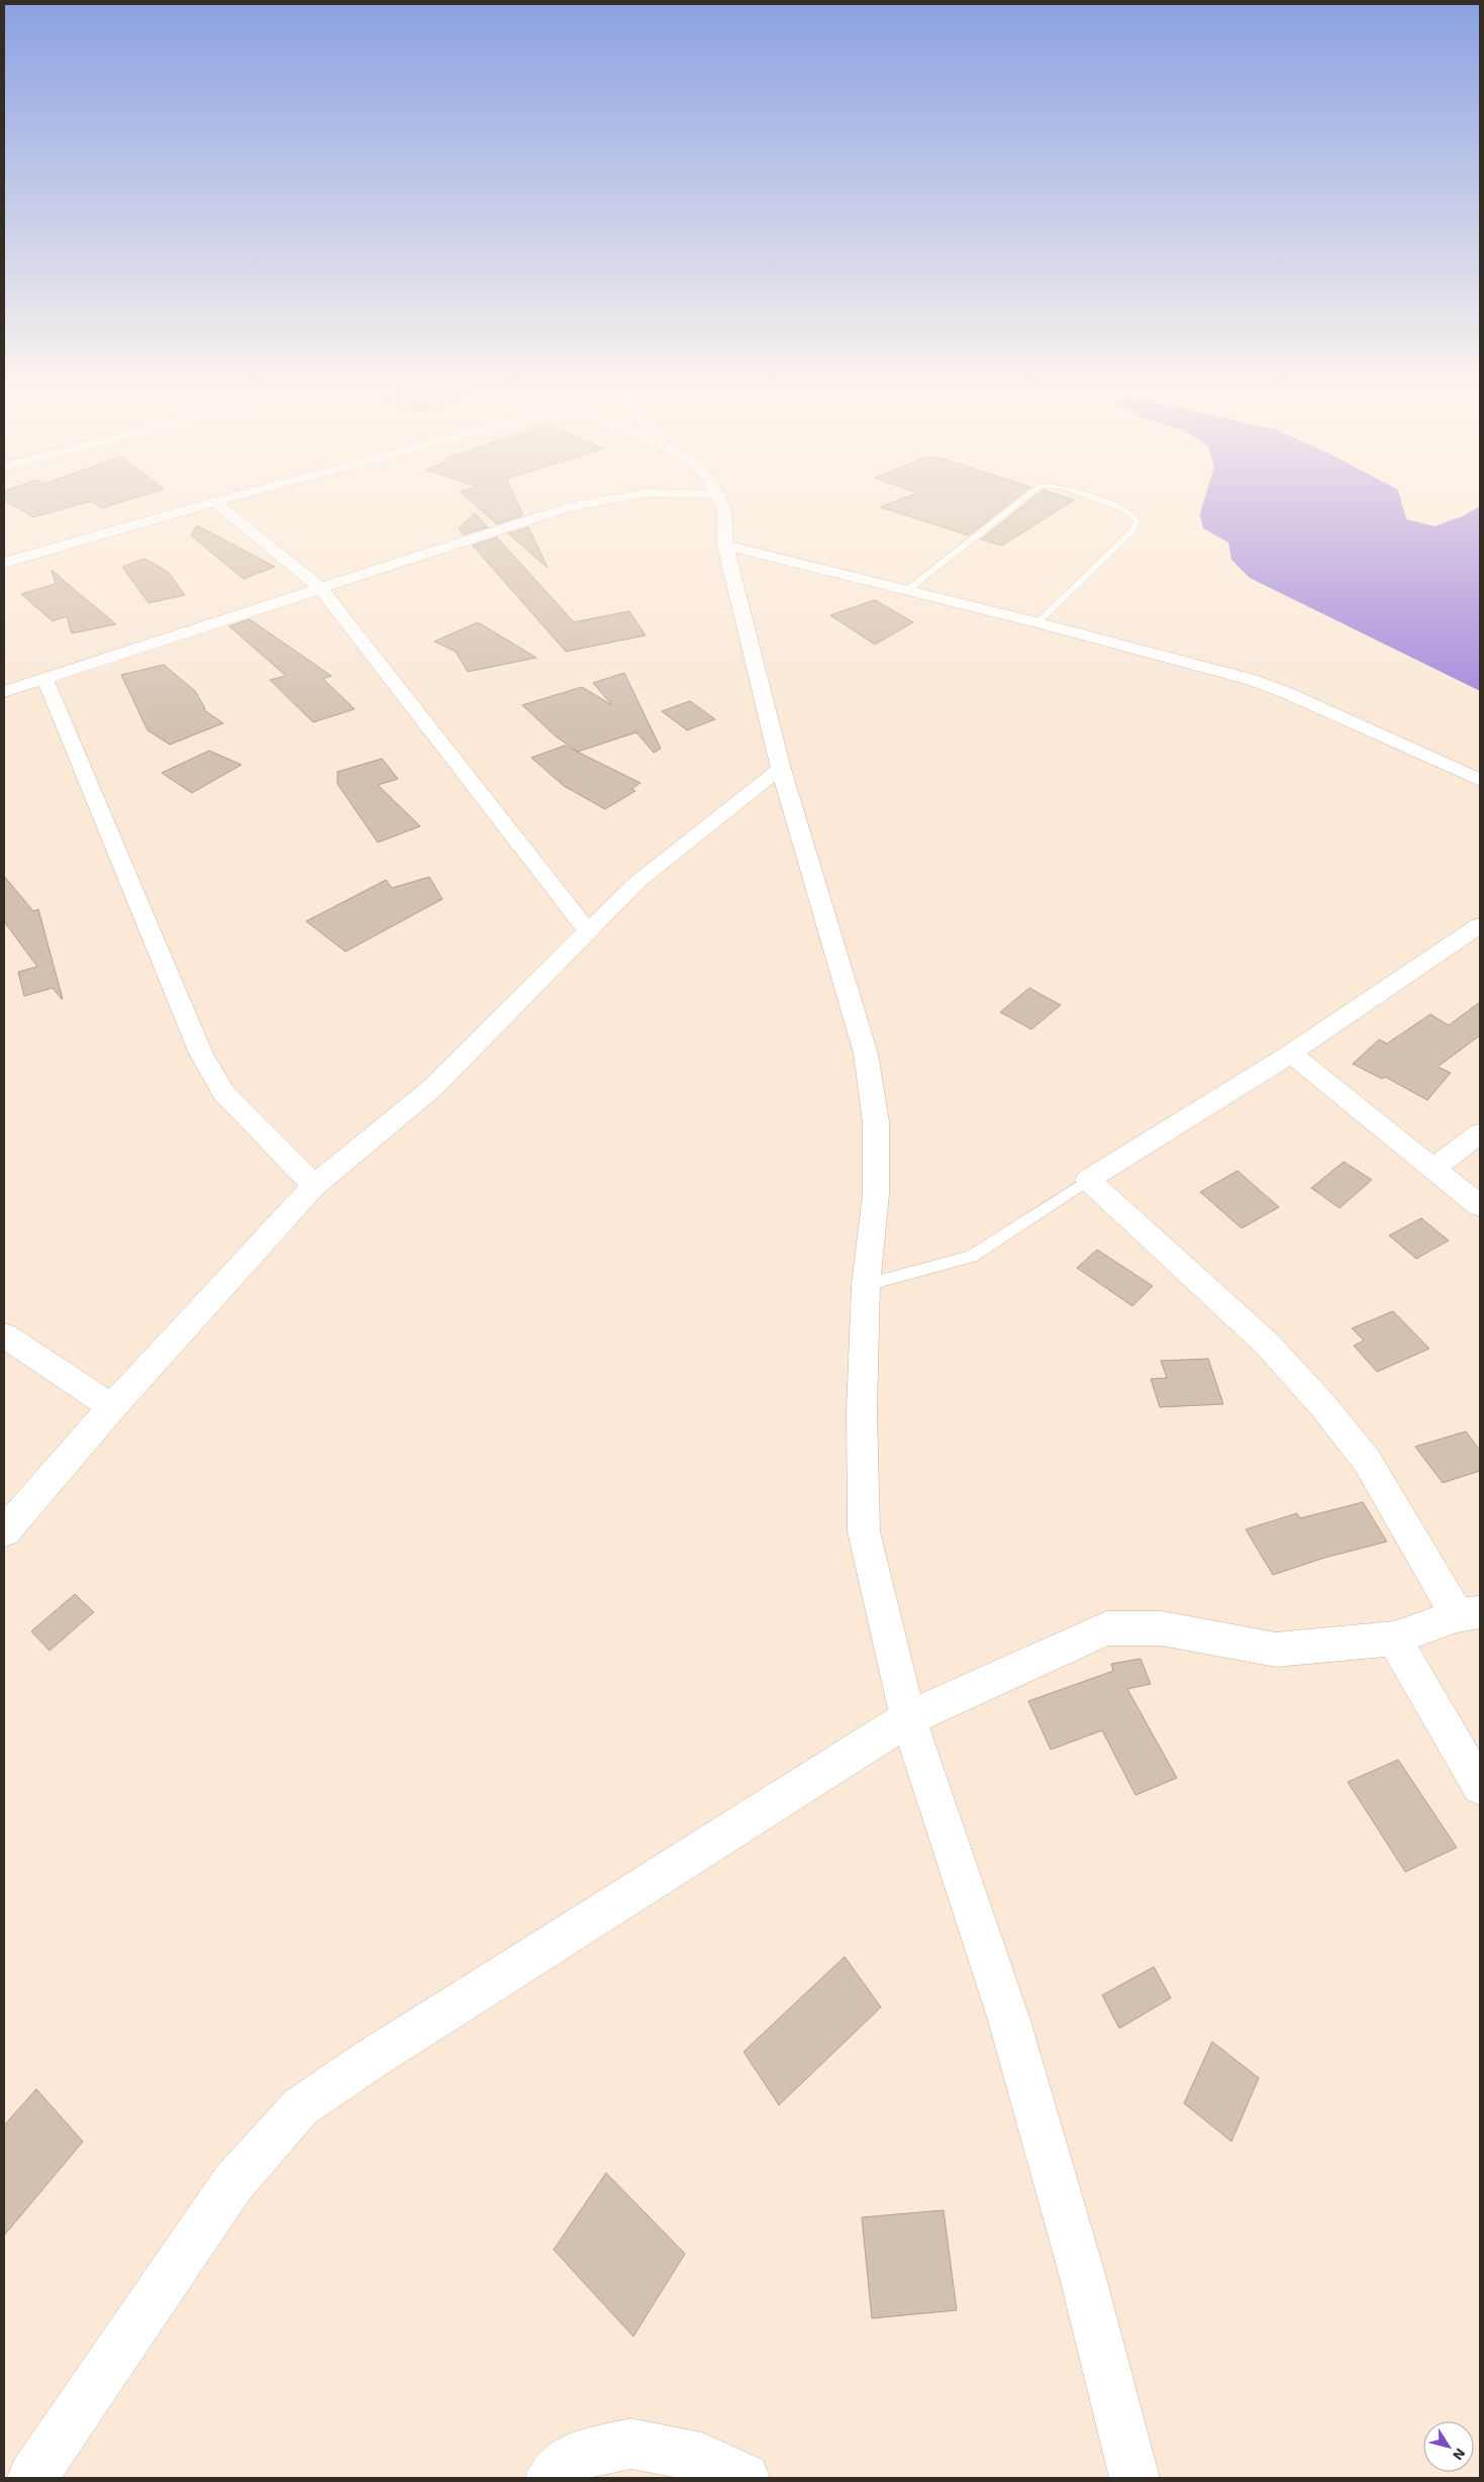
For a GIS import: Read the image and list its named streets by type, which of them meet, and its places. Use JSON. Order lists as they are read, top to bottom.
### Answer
{
  "north": "bottom right"
}
